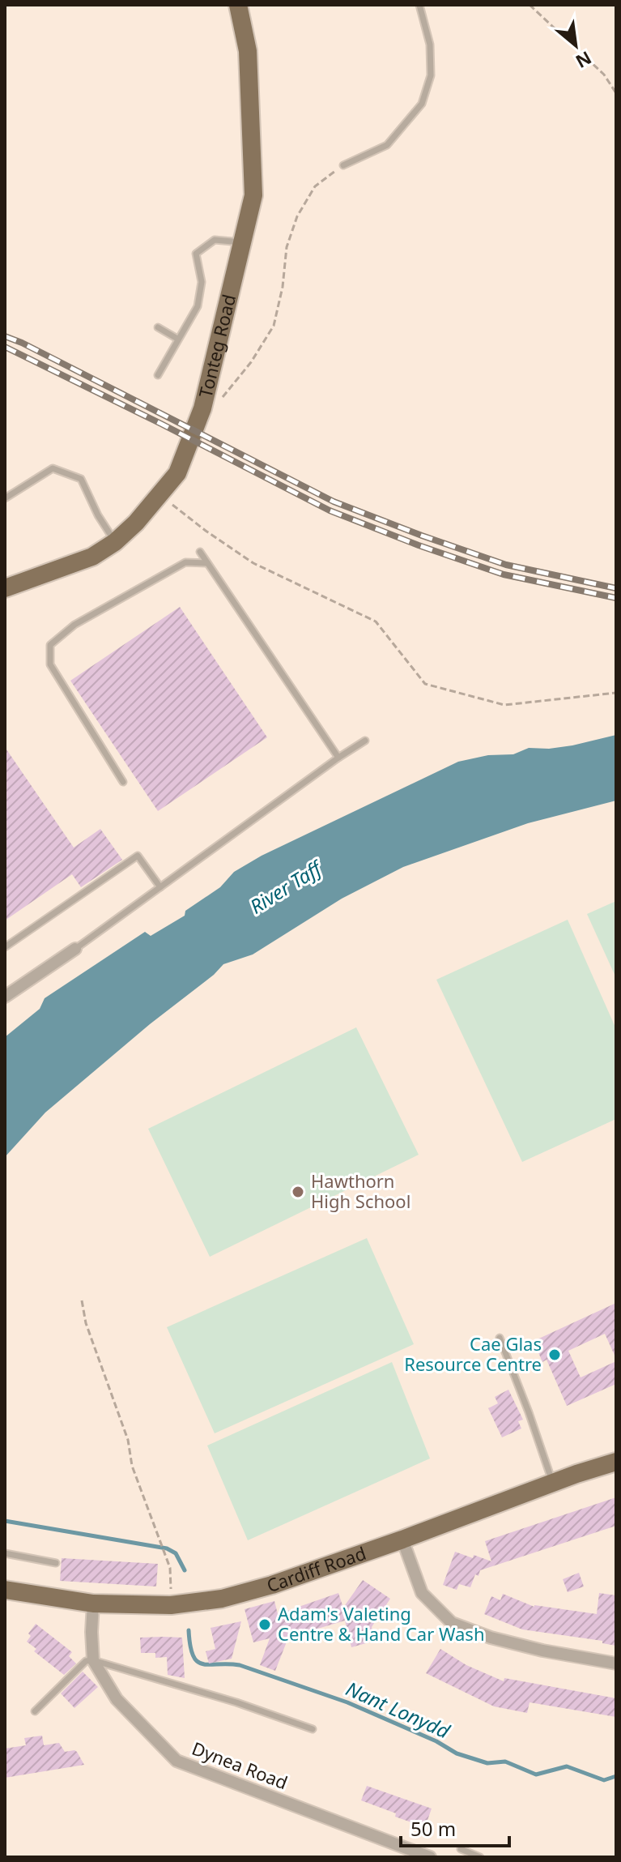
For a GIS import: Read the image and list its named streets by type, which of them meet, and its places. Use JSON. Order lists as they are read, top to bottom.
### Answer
{
  "streets": {
    "main road": ["Tonteg Road", "Cardiff Road"],
    "street": ["Dynea Road"]
  },
  "crossings": [
    ["Cardiff Road", "Dynea Road"]
  ],
  "water": ["River Taff", "Nant Lonydd"],
  "places": ["Hawthorn High School", "Cae Glas Resource Centre", "Adam's Valeting Centre & Hand Car Wash"],
  "scale_bar": "50 m",
  "north": "bottom right"
}
